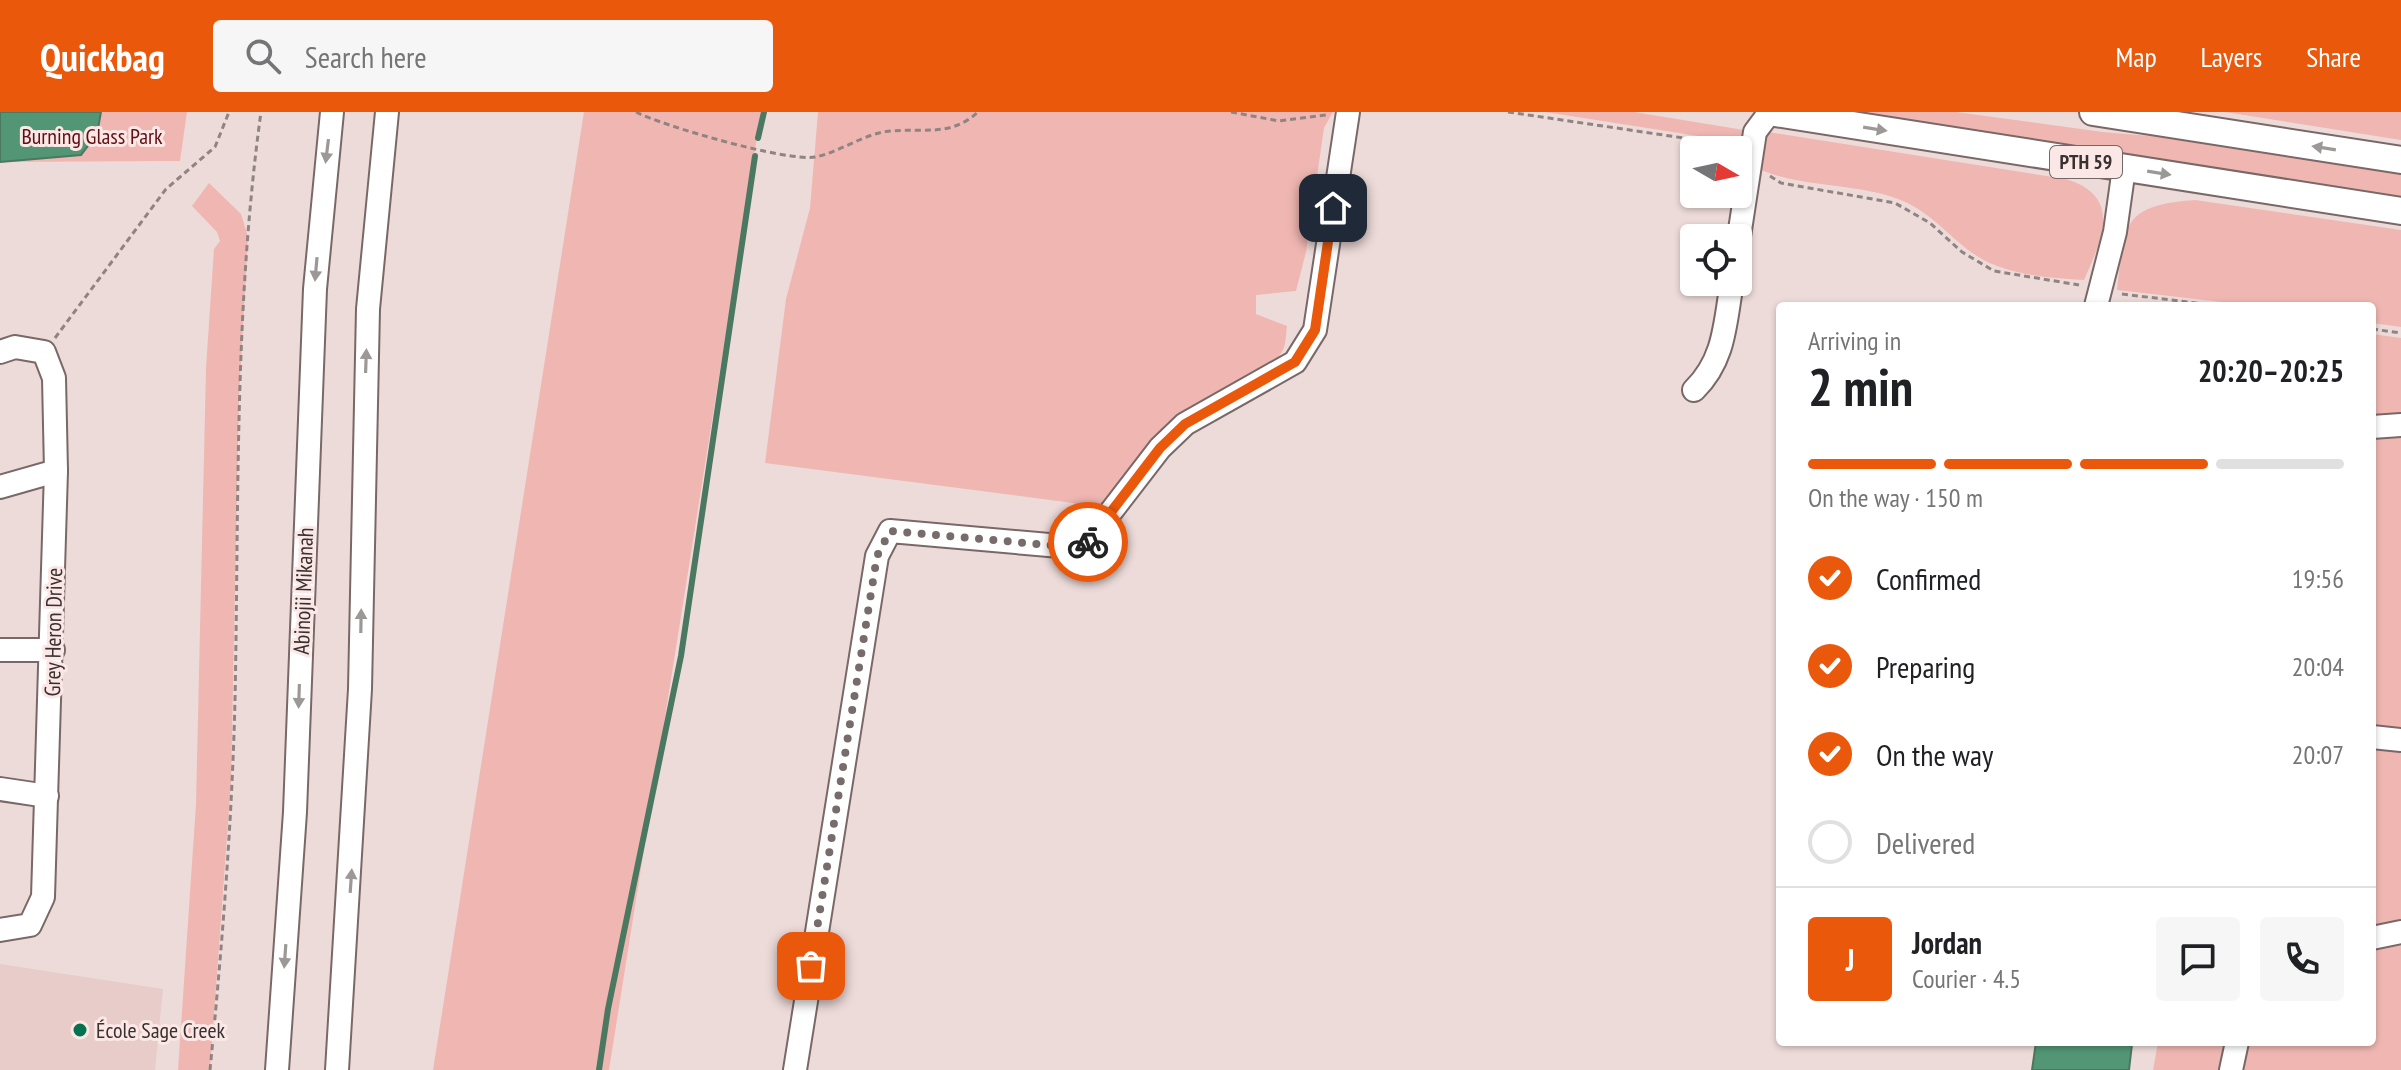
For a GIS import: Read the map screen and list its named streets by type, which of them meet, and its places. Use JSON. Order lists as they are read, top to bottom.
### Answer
{
  "streets": {
    "main road": ["PTH 59"],
    "street": ["Abinojii Mikanah", "Grey Heron Drive"]
  },
  "parks": ["Burning Glass Park"],
  "places": ["École Sage Creek"],
  "north": "right",
  "page": {
    "header": "Quickbag",
    "search": "Search here",
    "nav": ["Map", "Layers", "Share"],
    "heading": ["2 min", "Arriving in", "20:20–20:25"],
    "panel": ["Jordan", "Courier · 4.5"],
    "bar": "On the way · 150 m",
    "list": [
      ["Confirmed", "19:56"],
      ["Preparing", "20:04"],
      ["On the way", "20:07"],
      "Delivered"
    ],
    "round": "J"
  }
}
